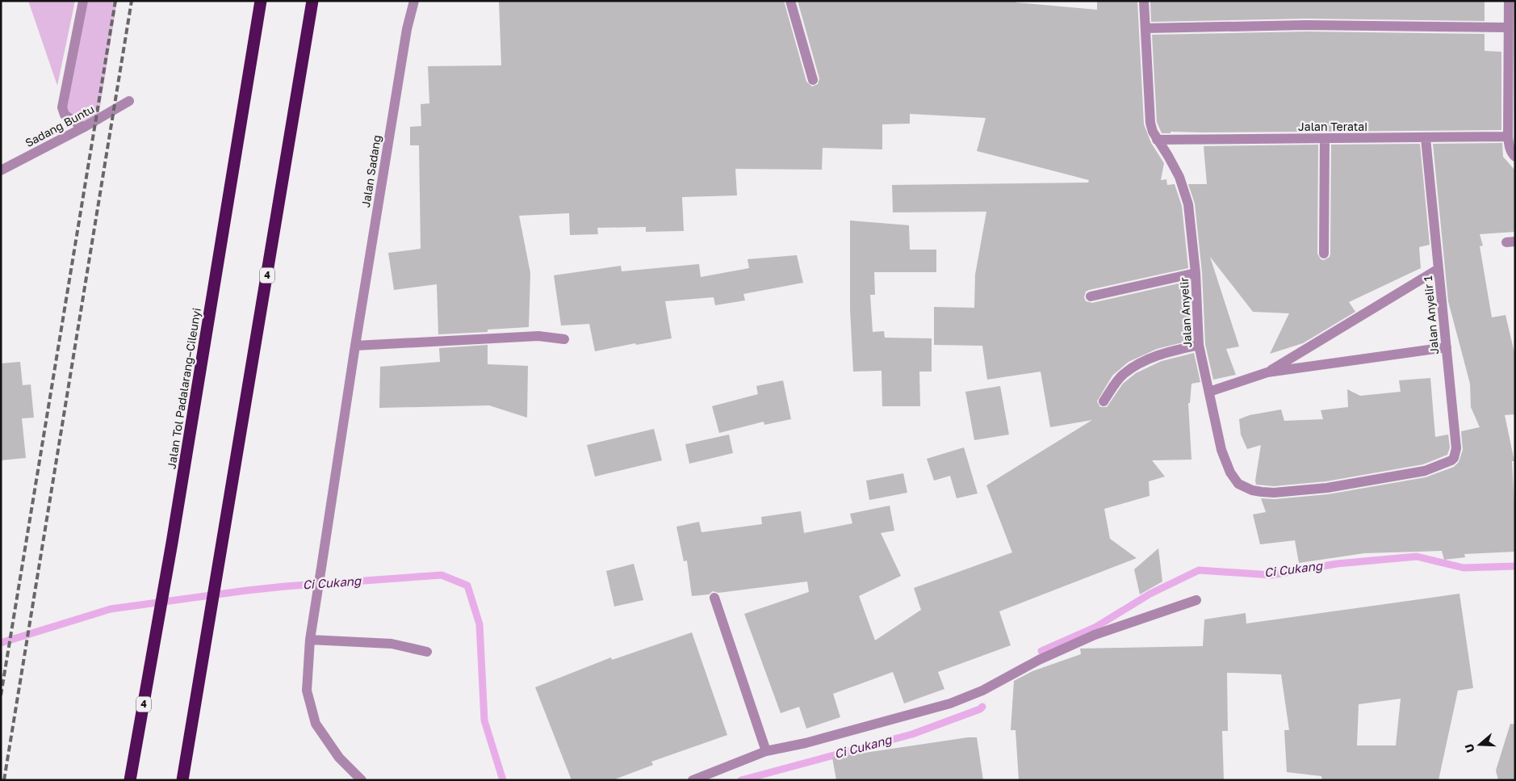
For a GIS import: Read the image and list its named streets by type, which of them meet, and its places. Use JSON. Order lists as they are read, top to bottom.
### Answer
{
  "streets": {
    "highway": ["4", "Jalan Tol Padalarang–Cileunyi"],
    "street": [
      "Sadang Buntu",
      "Jalan Teratai",
      "Jalan Sadang",
      "Jalan Anyelir",
      "Jalan Anyelir 1"
    ]
  },
  "crossings": [
    ["Jalan Teratai", "Jalan Anyelir"],
    ["Jalan Teratai", "Jalan Anyelir 1"],
    ["Jalan Anyelir", "Jalan Anyelir 1"]
  ],
  "water": ["Ci Cukang"],
  "north": "left"
}
